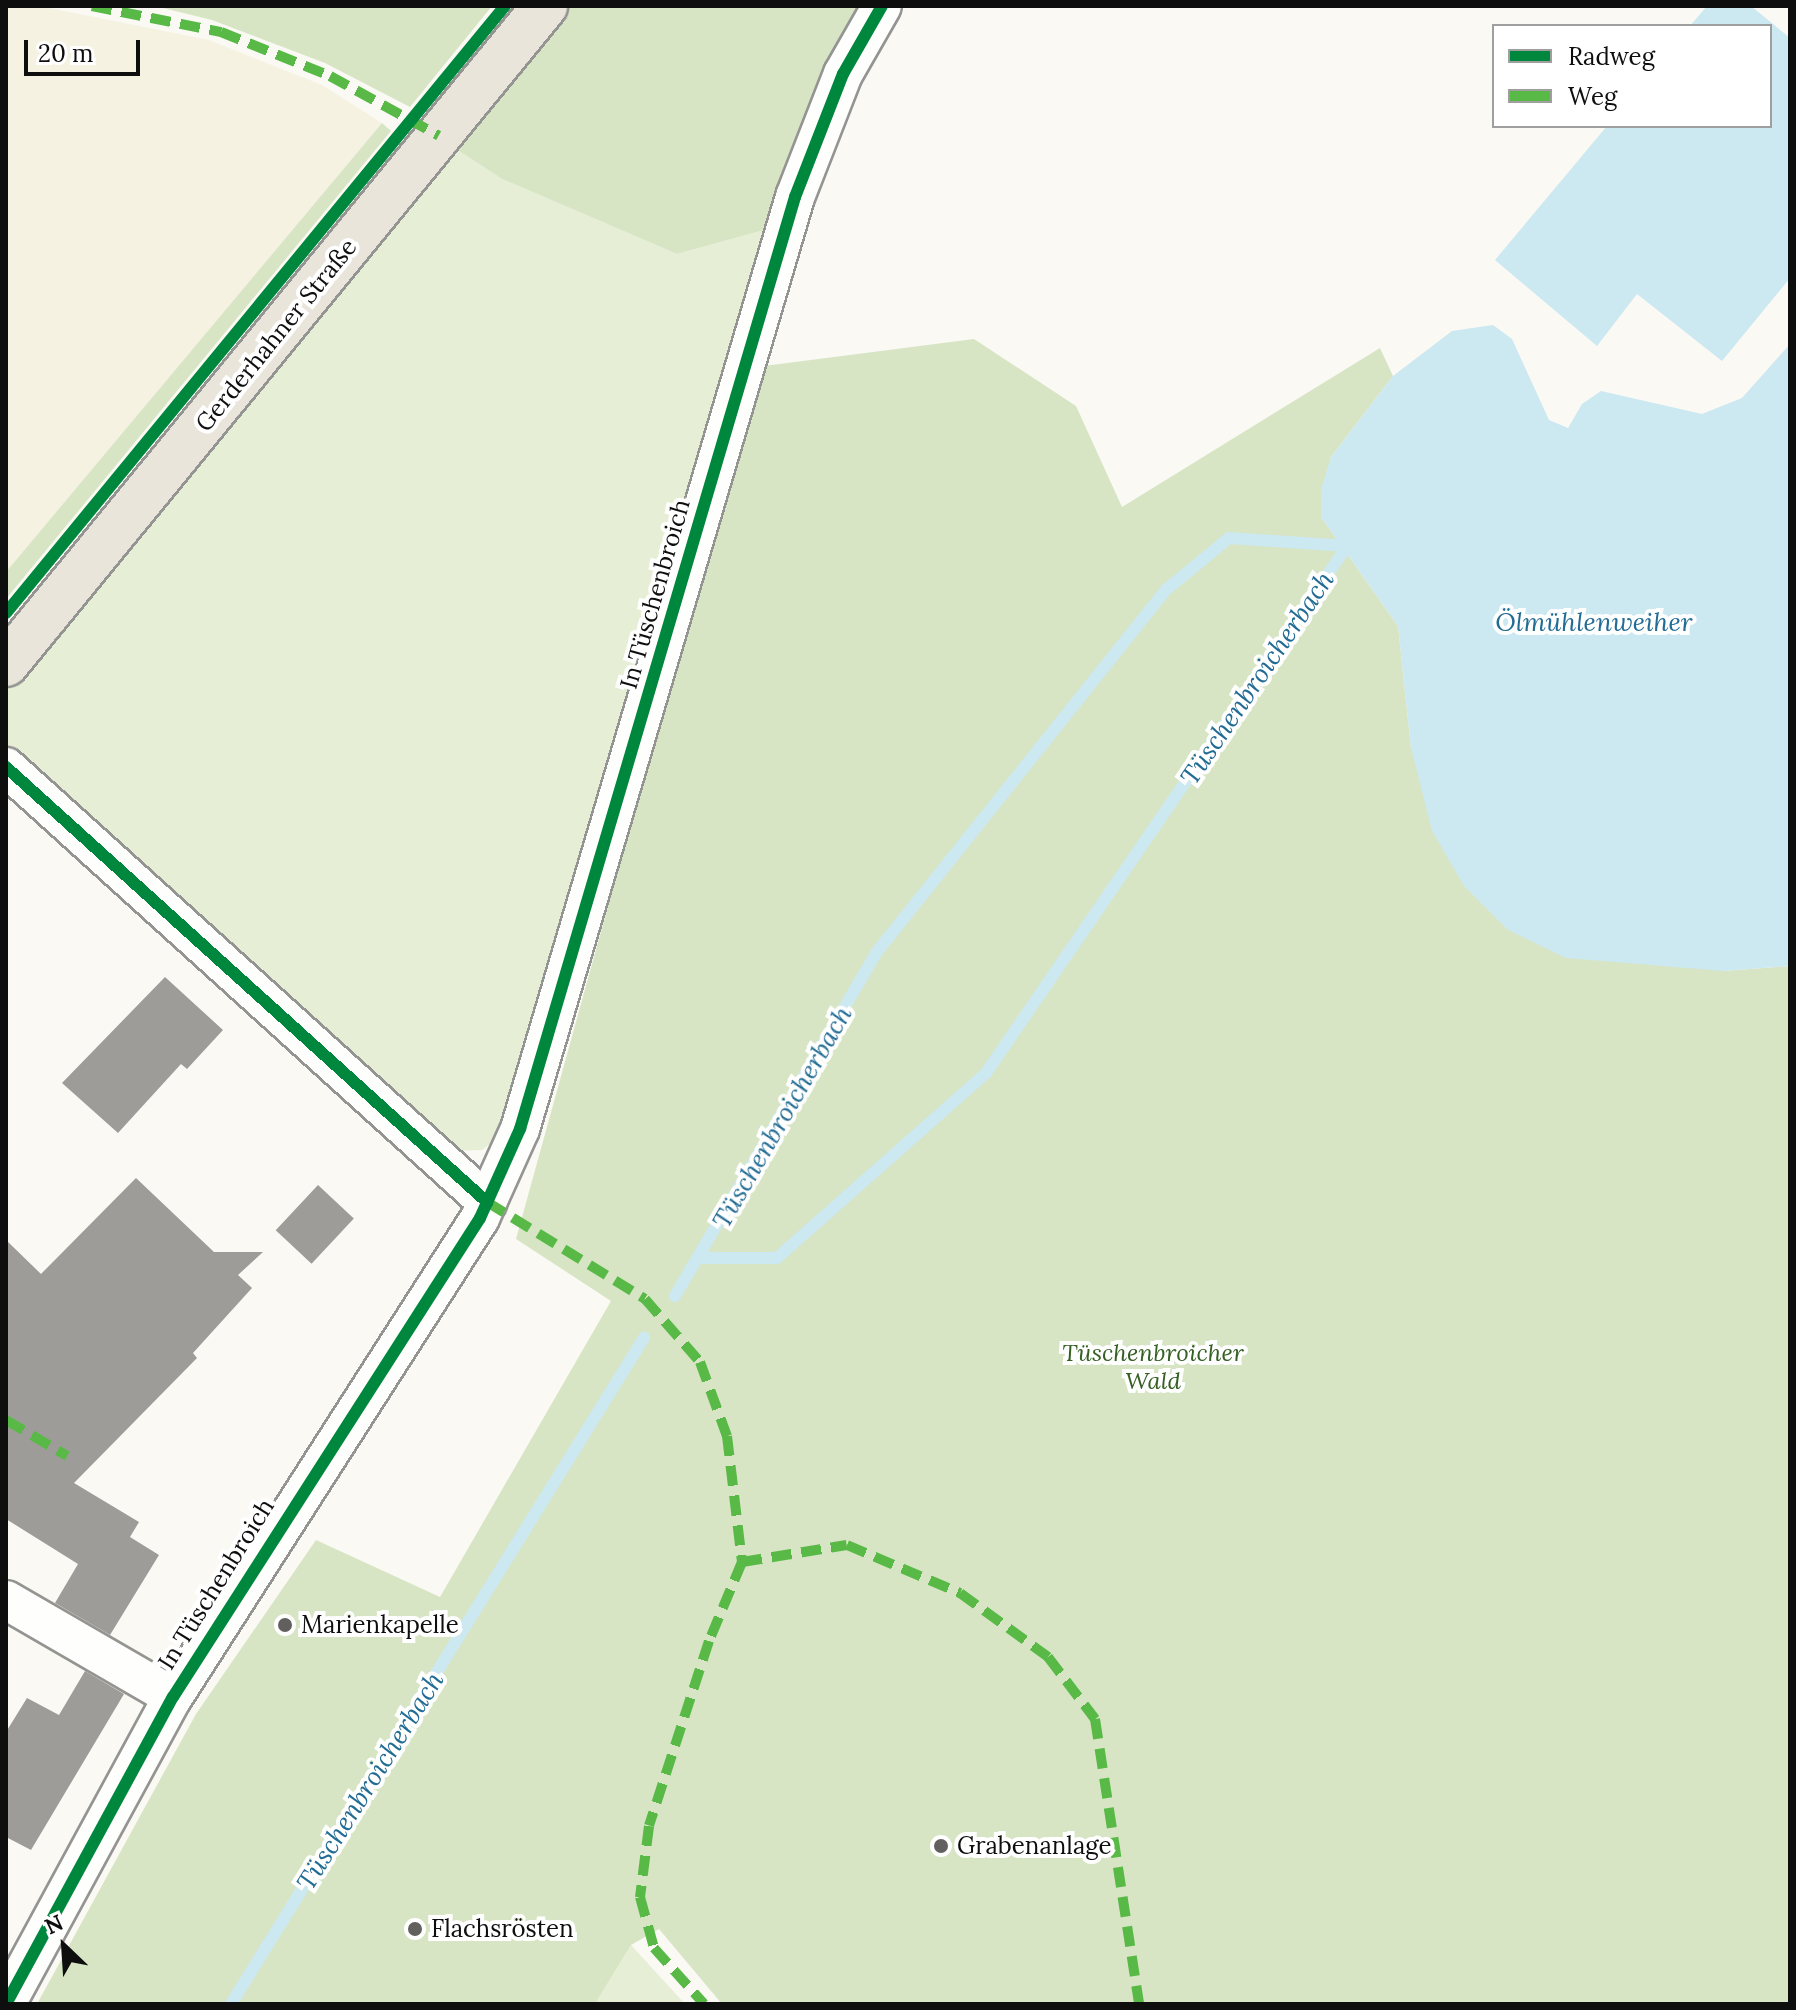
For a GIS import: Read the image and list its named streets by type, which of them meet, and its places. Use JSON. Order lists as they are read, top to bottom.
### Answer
{
  "streets": {
    "main road": ["Gerderhahner Straße"],
    "street": ["In Tüschenbroich"]
  },
  "water": ["Ölmühlenweiher", "Tüschenbroicherbach"],
  "parks": ["Tüschenbroicher Wald"],
  "places": ["Marienkapelle", "Grabenanlage", "Flachsrösten"],
  "legend": ["Radweg", "Weg"],
  "scale_bar": "20 m",
  "north": "top left"
}
